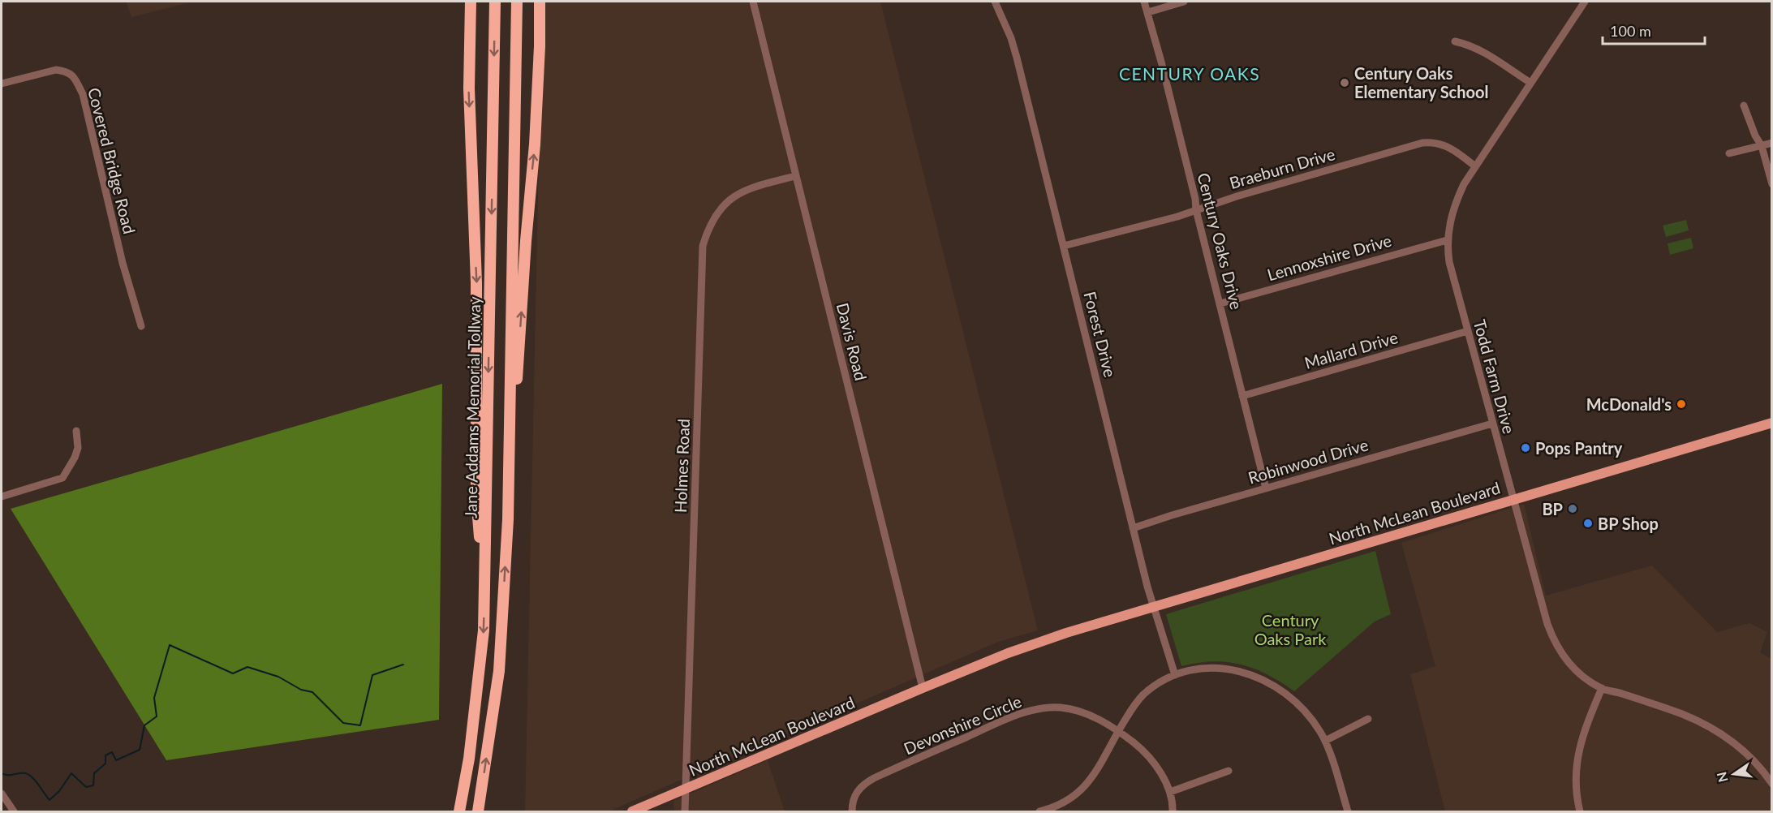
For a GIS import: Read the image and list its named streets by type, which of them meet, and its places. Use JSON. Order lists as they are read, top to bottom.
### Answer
{
  "streets": {
    "highway": ["Jane Addams Memorial Tollway"],
    "main road": ["North McLean Boulevard"],
    "street": [
      "Covered Bridge Road",
      "Braeburn Drive",
      "Century Oaks Drive",
      "Lennoxshire Drive",
      "Forest Drive",
      "Davis Road",
      "Mallard Drive",
      "Todd Farm Drive",
      "Robinwood Drive",
      "Holmes Road",
      "Devonshire Circle"
    ]
  },
  "crossings": [
    ["Braeburn Drive", "Century Oaks Drive"],
    ["Braeburn Drive", "Forest Drive"],
    ["Braeburn Drive", "Todd Farm Drive"],
    ["Century Oaks Drive", "Lennoxshire Drive"],
    ["Century Oaks Drive", "Mallard Drive"],
    ["Century Oaks Drive", "Robinwood Drive"],
    ["Lennoxshire Drive", "Todd Farm Drive"],
    ["Forest Drive", "Robinwood Drive"],
    ["Forest Drive", "North McLean Boulevard"],
    ["Davis Road", "Holmes Road"],
    ["Davis Road", "North McLean Boulevard"],
    ["Mallard Drive", "Todd Farm Drive"],
    ["Todd Farm Drive", "Robinwood Drive"],
    ["Todd Farm Drive", "North McLean Boulevard"],
    ["Holmes Road", "North McLean Boulevard"]
  ],
  "districts": ["CENTURY OAKS"],
  "parks": ["Century Oaks Park"],
  "places": [
    "Century Oaks Elementary School",
    "McDonald's",
    "Pops Pantry",
    "BP",
    "BP Shop"
  ],
  "scale_bar": "100 m",
  "north": "left"
}
